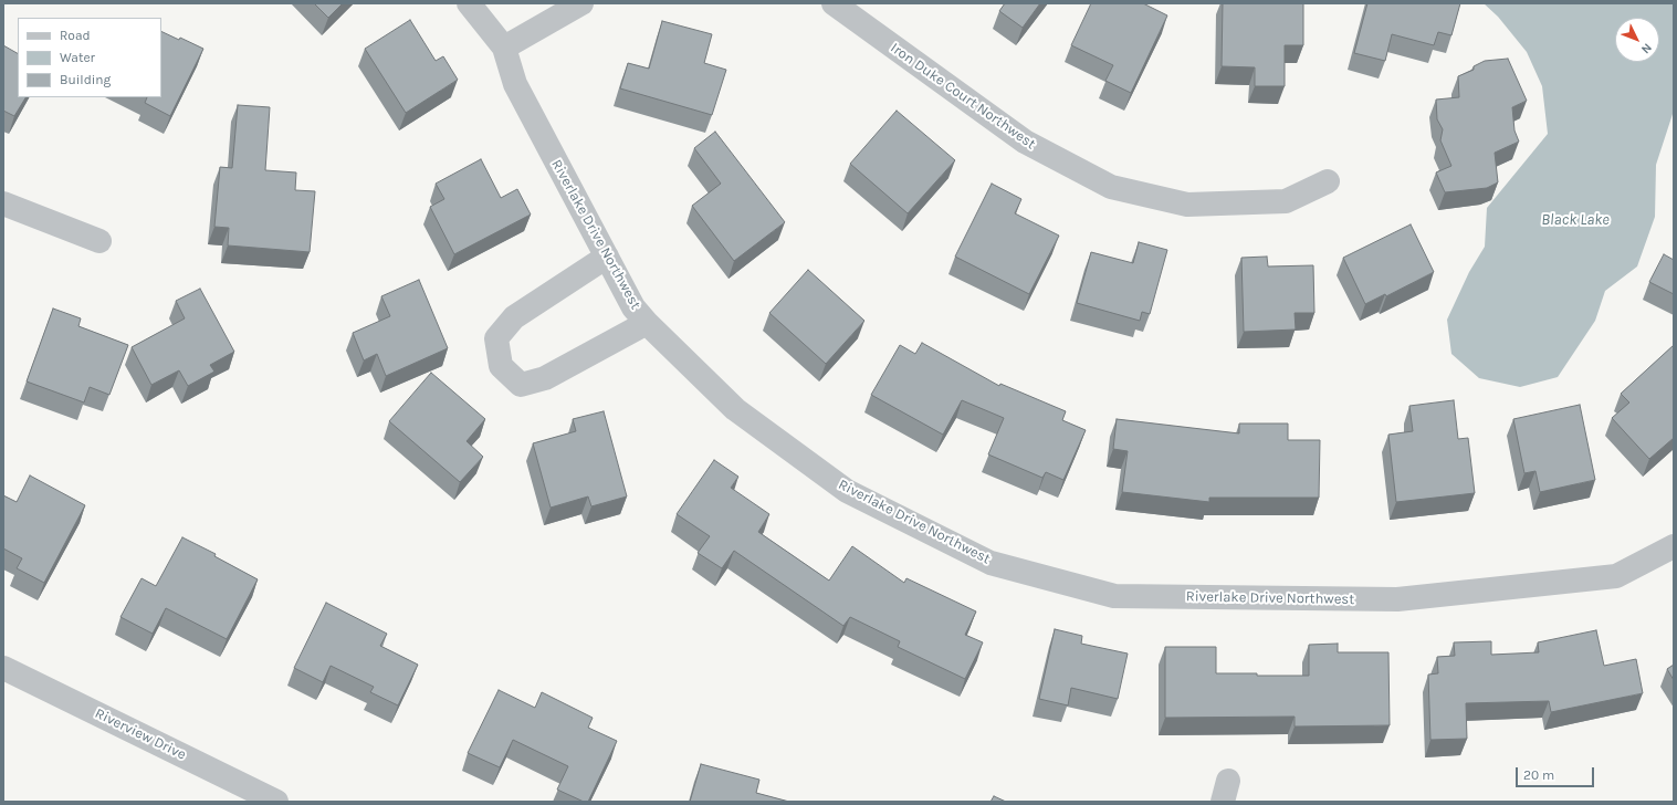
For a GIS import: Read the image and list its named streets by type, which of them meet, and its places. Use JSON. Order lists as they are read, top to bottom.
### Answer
{
  "streets": {
    "street": ["Iron Duke Court Northwest", "Riverlake Drive Northwest", "Riverview Drive"]
  },
  "water": ["Black Lake"],
  "legend": ["Road", "Water", "Building"],
  "scale_bar": "20 m",
  "north": "bottom right"
}
